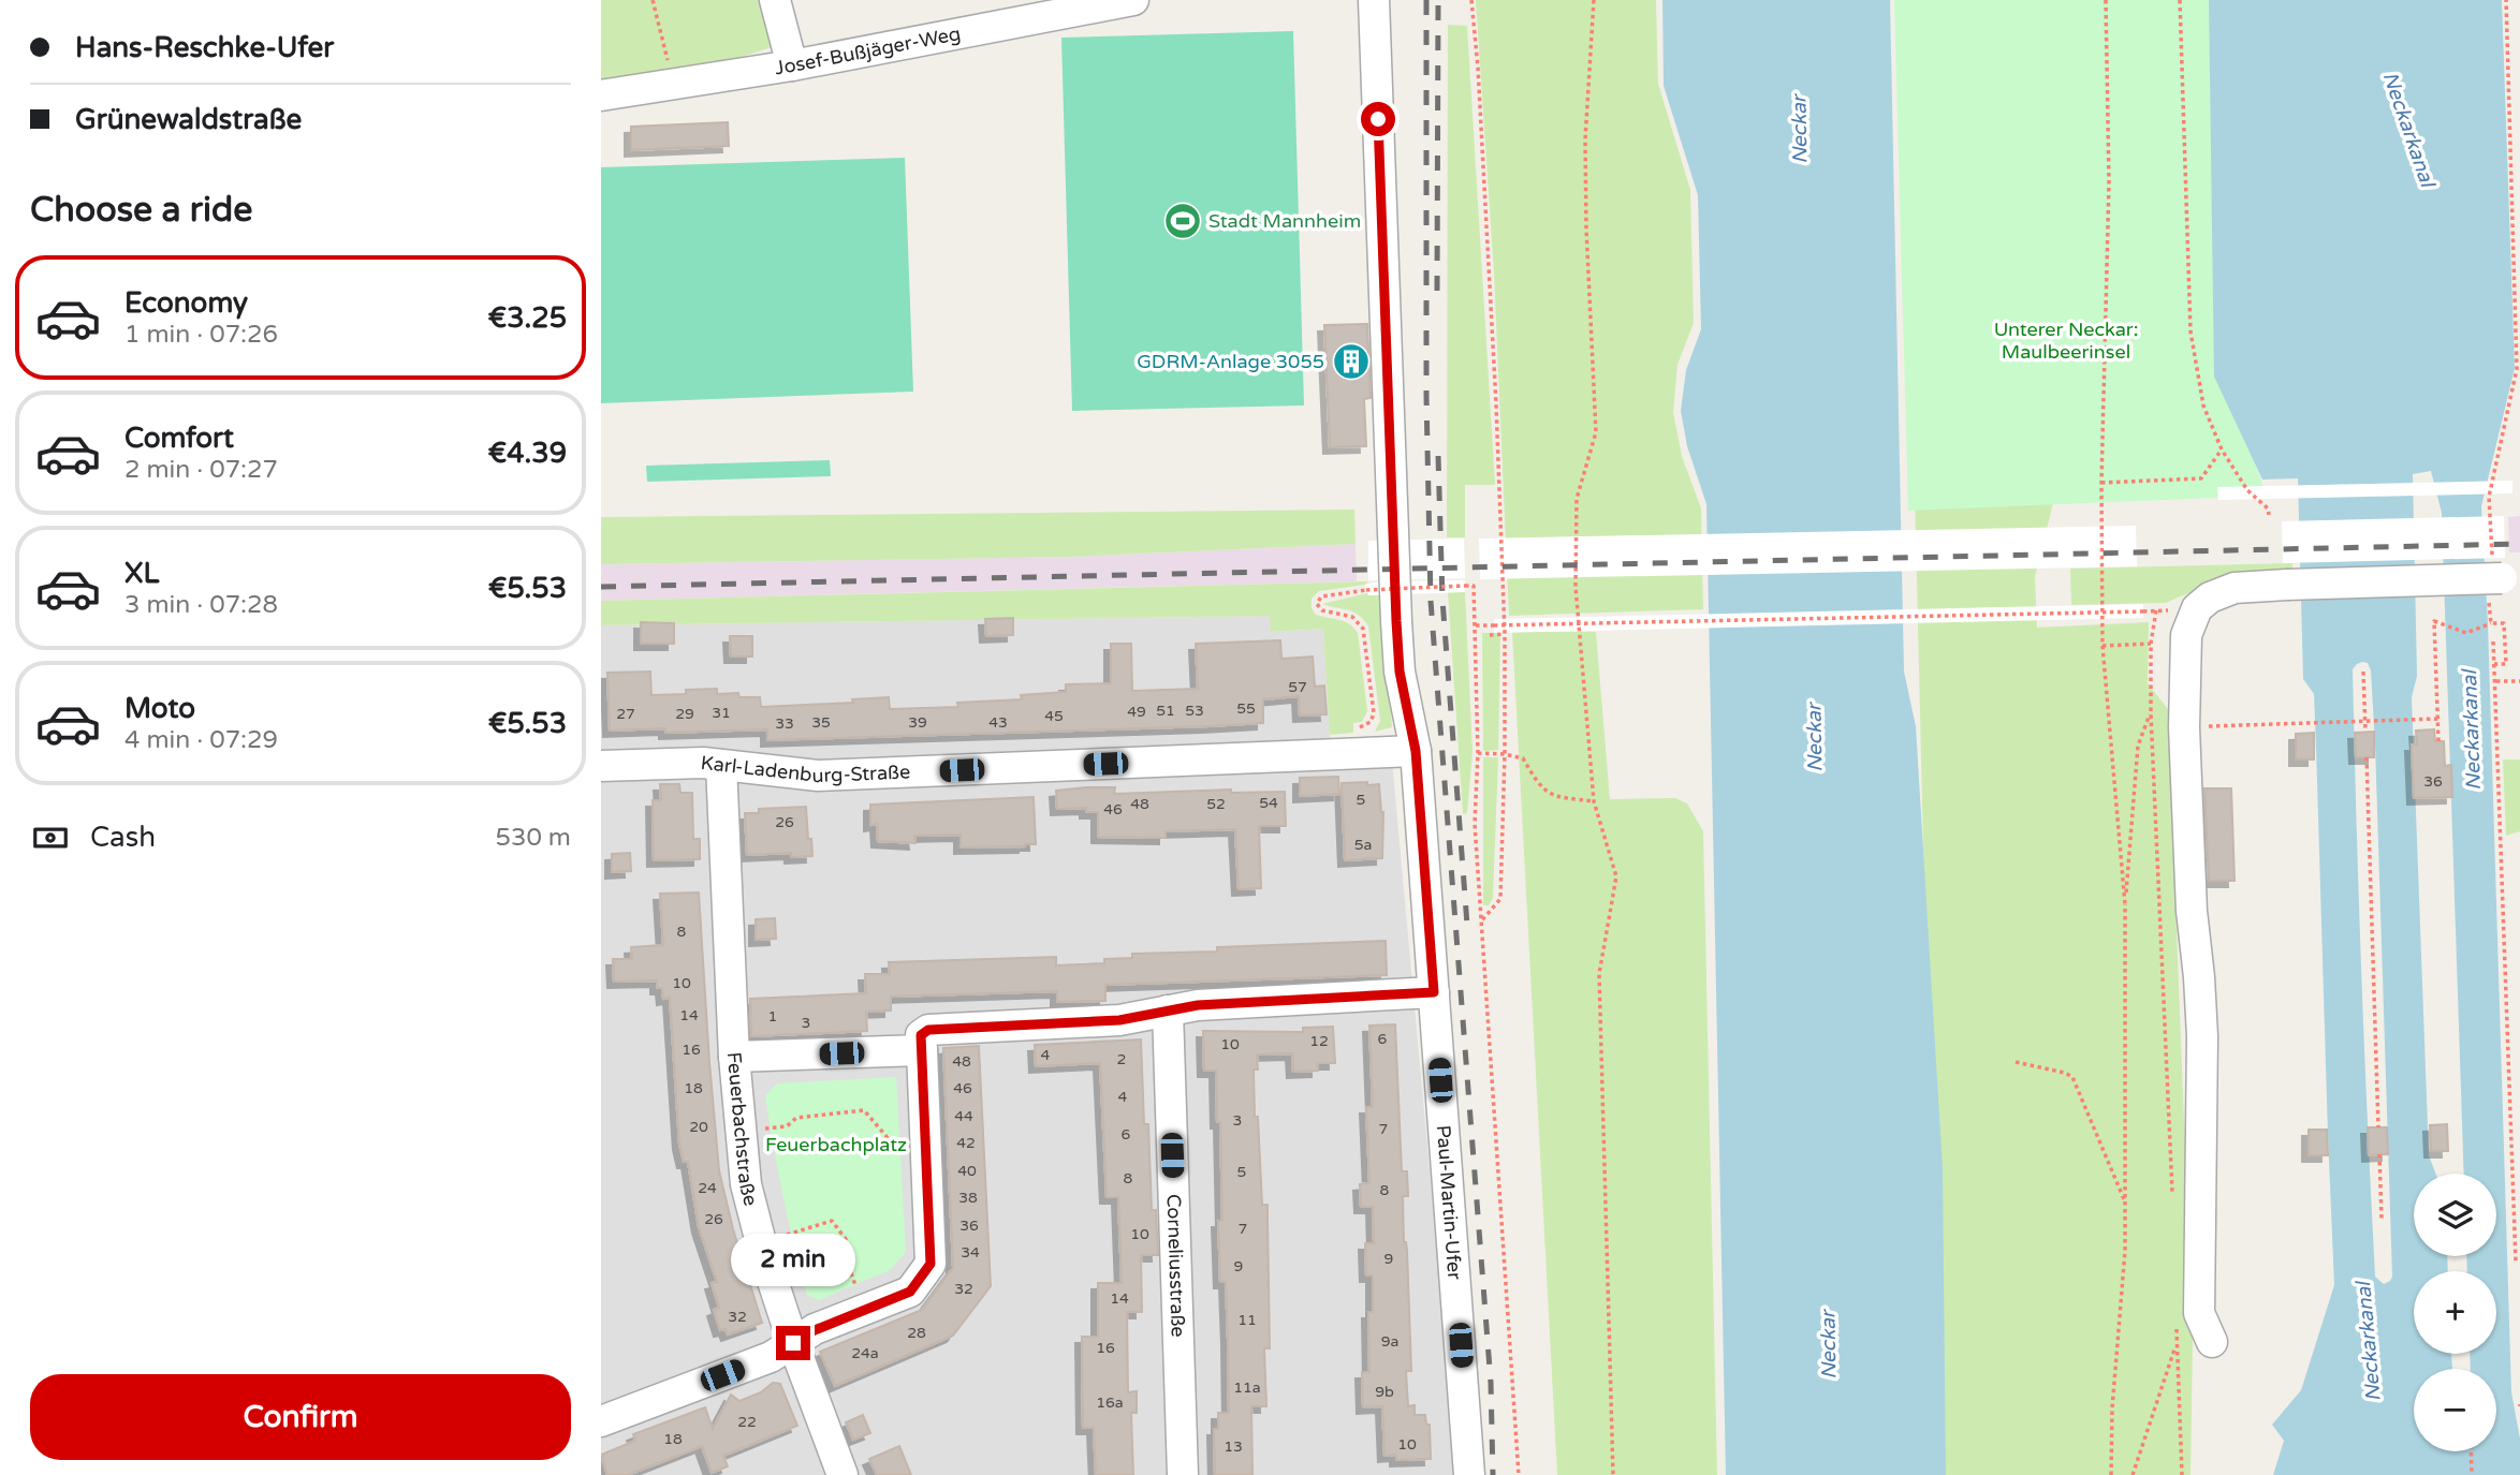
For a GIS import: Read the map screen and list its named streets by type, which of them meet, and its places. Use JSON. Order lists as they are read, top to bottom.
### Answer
{
  "streets": {
    "street": [
      "Josef-Bußjäger-Weg",
      "Karl-Ladenburg-Straße",
      "Feuerbachstraße",
      "Paul-Martin-Ufer",
      "Corneliusstraße"
    ]
  },
  "crossings": [
    ["Karl-Ladenburg-Straße", "Feuerbachstraße"],
    ["Karl-Ladenburg-Straße", "Paul-Martin-Ufer"]
  ],
  "water": ["Neckarkanal", "Neckar"],
  "parks": ["Unterer Neckar: Maulbeerinsel", "Feuerbachplatz"],
  "places": {
    "sports": ["Stadt Mannheim"],
    "building": ["GDRM-Anlage 3055"]
  },
  "house_numbers": [
    "57",
    "55",
    "51",
    "53",
    "49",
    "31",
    "27",
    "29",
    "45",
    "35",
    "39",
    "43",
    "33",
    "36",
    "5",
    "54",
    "48",
    "52",
    "46",
    "26",
    "5a",
    "8",
    "10",
    "14",
    "1",
    "3",
    "6",
    "12",
    "10",
    "16",
    "4",
    "2",
    "48",
    "18",
    "46",
    "4",
    "44",
    "3",
    "20",
    "7",
    "6",
    "42",
    "40",
    "5",
    "8",
    "24",
    "8",
    "38",
    "26",
    "36",
    "7",
    "10",
    "34",
    "9",
    "9",
    "32",
    "14",
    "32",
    "11",
    "28",
    "9a",
    "16",
    "24a",
    "11a",
    "9b",
    "16a",
    "22",
    "18",
    "10",
    "13"
  ],
  "page": {
    "banner": ["Hans-Reschke-Ufer", "Grünewaldstraße"],
    "heading": "Choose a ride",
    "list": [
      {
        "name": "Economy",
        "note": "1 min · 07:26",
        "value": "€3.25"
      },
      {
        "name": "Comfort",
        "note": "2 min · 07:27",
        "value": "€4.39"
      },
      {
        "name": "XL",
        "note": "3 min · 07:28",
        "value": "€5.53"
      },
      {
        "name": "Moto",
        "note": "4 min · 07:29",
        "value": "€5.53"
      }
    ],
    "pay": ["Cash", "530 m"],
    "map_buttons": ["+", "−"],
    "bubble": "2 min",
    "buttons": "Confirm"
  }
}
